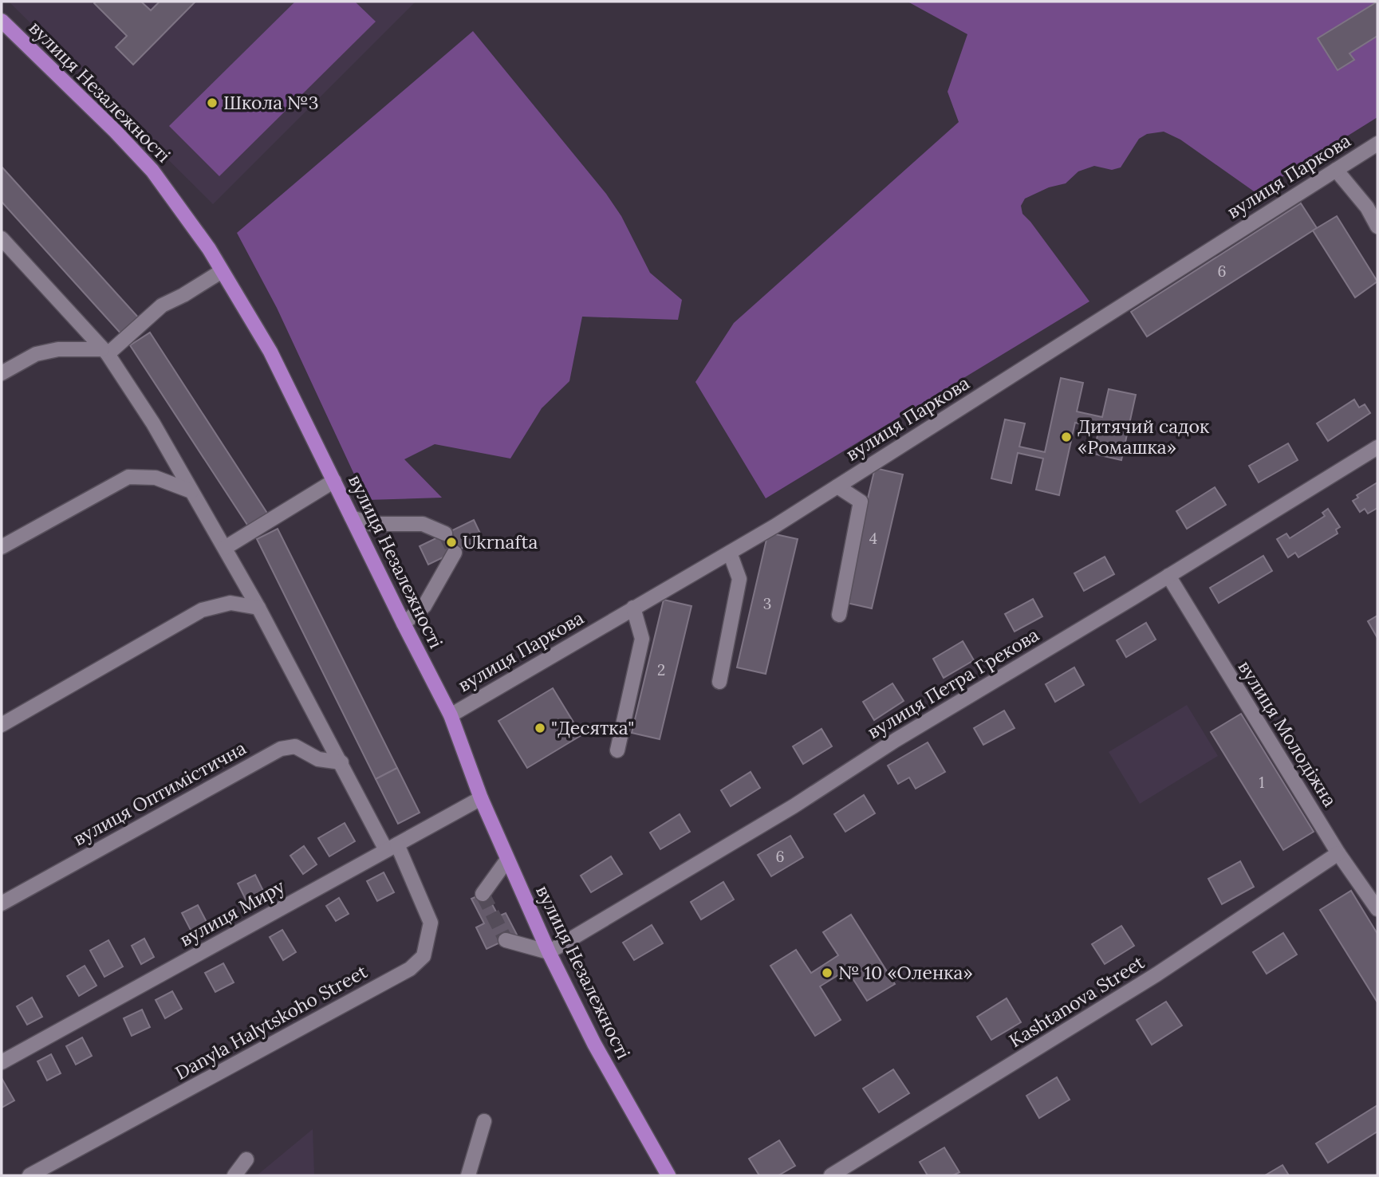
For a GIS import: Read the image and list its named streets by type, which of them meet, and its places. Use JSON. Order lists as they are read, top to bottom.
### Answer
{
  "streets": {
    "main road": ["вулиця Незалежності"],
    "street": [
      "вулиця Паркова",
      "вулиця Петра Грекова",
      "вулиця Молодіжна",
      "вулиця Оптимістична",
      "вулиця Миру",
      "Kashtanova Street",
      "Danyla Halytskoho Street"
    ]
  },
  "crossings": [
    ["вулиця Незалежності", "вулиця Паркова"],
    ["вулиця Незалежності", "вулиця Петра Грекова"],
    ["вулиця Незалежності", "вулиця Миру"],
    ["вулиця Петра Грекова", "вулиця Молодіжна"],
    ["вулиця Молодіжна", "Kashtanova Street"],
    ["вулиця Оптимістична", "Danyla Halytskoho Street"],
    ["вулиця Миру", "Danyla Halytskoho Street"]
  ],
  "places": [
    "Школа №3",
    "Дитячий садок «Ромашка»",
    "Ukrnafta",
    "\"Десятка\"",
    "№ 10 «Оленка»"
  ],
  "house_numbers": [
    "6",
    "4",
    "3",
    "2",
    "1",
    "6"
  ]
}
